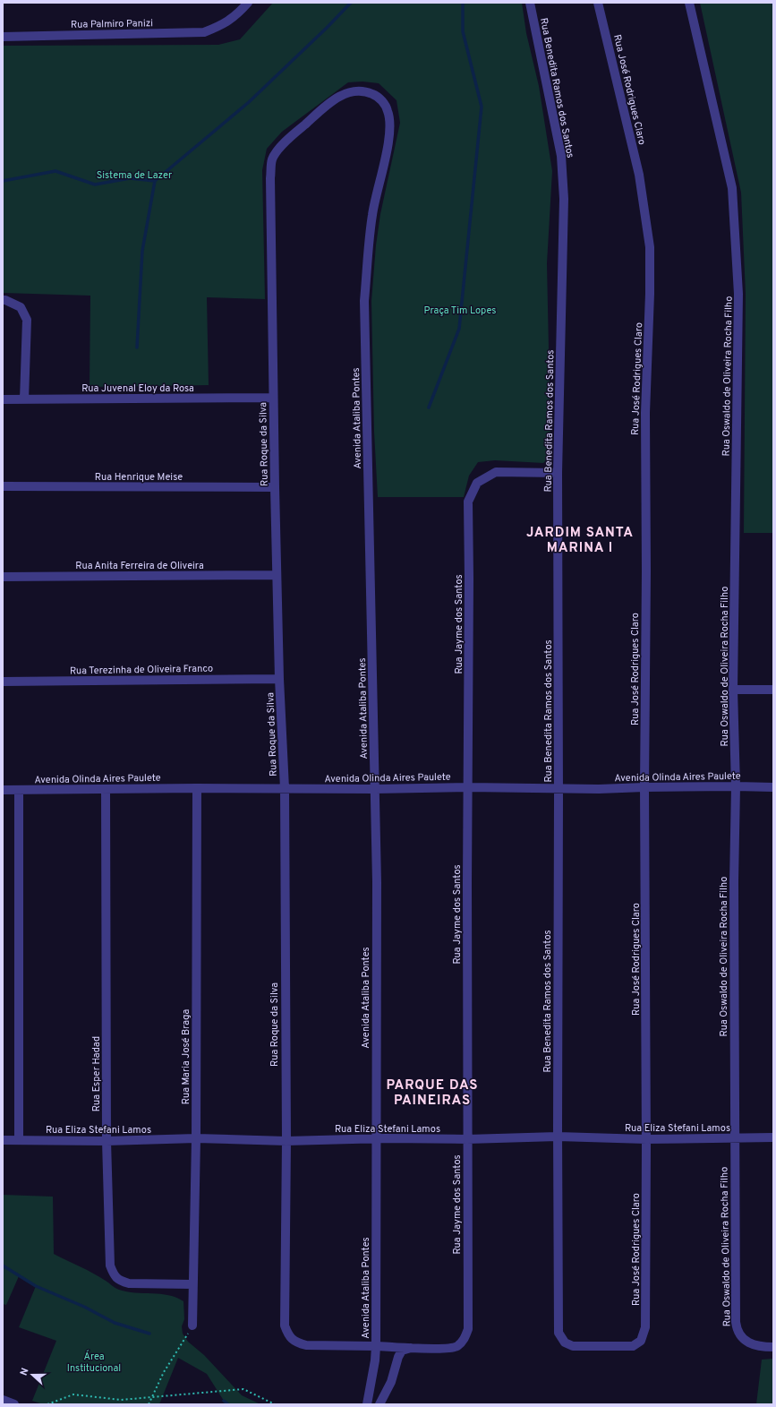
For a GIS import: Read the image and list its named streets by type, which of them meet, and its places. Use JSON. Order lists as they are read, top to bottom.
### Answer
{
  "streets": {
    "street": [
      "Rua Palmiro Panizi",
      "Rua Benedita Ramos dos Santos",
      "Rua José Rodrigues Claro",
      "Rua Oswaldo de Oliveira Rocha Filho",
      "Rua Juvenal Eloy da Rosa",
      "Avenida Ataliba Pontes",
      "Rua Roque da Silva",
      "Rua Henrique Meise",
      "Rua Anita Ferreira de Oliveira",
      "Rua Jayme dos Santos",
      "Rua Terezinha de Oliveira Franco",
      "Avenida Olinda Aires Paulete",
      "Rua Maria José Braga",
      "Rua Esper Hadad",
      "Rua Eliza Stefani Lamos"
    ]
  },
  "crossings": [
    ["Rua Benedita Ramos dos Santos", "Rua José Rodrigues Claro"],
    ["Rua Benedita Ramos dos Santos", "Rua Jayme dos Santos"],
    ["Rua Benedita Ramos dos Santos", "Avenida Olinda Aires Paulete"],
    ["Rua Benedita Ramos dos Santos", "Rua Eliza Stefani Lamos"],
    ["Rua José Rodrigues Claro", "Avenida Olinda Aires Paulete"],
    ["Rua José Rodrigues Claro", "Rua Eliza Stefani Lamos"],
    ["Rua Oswaldo de Oliveira Rocha Filho", "Avenida Olinda Aires Paulete"],
    ["Rua Oswaldo de Oliveira Rocha Filho", "Rua Eliza Stefani Lamos"],
    ["Rua Juvenal Eloy da Rosa", "Rua Roque da Silva"],
    ["Avenida Ataliba Pontes", "Rua Roque da Silva"],
    ["Avenida Ataliba Pontes", "Rua Jayme dos Santos"],
    ["Avenida Ataliba Pontes", "Avenida Olinda Aires Paulete"],
    ["Avenida Ataliba Pontes", "Rua Eliza Stefani Lamos"],
    ["Rua Roque da Silva", "Rua Henrique Meise"],
    ["Rua Roque da Silva", "Rua Anita Ferreira de Oliveira"],
    ["Rua Roque da Silva", "Rua Jayme dos Santos"],
    ["Rua Roque da Silva", "Rua Terezinha de Oliveira Franco"],
    ["Rua Roque da Silva", "Avenida Olinda Aires Paulete"],
    ["Rua Roque da Silva", "Rua Eliza Stefani Lamos"],
    ["Rua Jayme dos Santos", "Avenida Olinda Aires Paulete"],
    ["Rua Jayme dos Santos", "Rua Eliza Stefani Lamos"],
    ["Avenida Olinda Aires Paulete", "Rua Maria José Braga"],
    ["Avenida Olinda Aires Paulete", "Rua Esper Hadad"],
    ["Rua Maria José Braga", "Rua Esper Hadad"],
    ["Rua Maria José Braga", "Rua Eliza Stefani Lamos"],
    ["Rua Esper Hadad", "Rua Eliza Stefani Lamos"]
  ],
  "districts": ["JARDIM SANTA MARINA I", "PARQUE DAS PAINEIRAS"],
  "parks": ["Sistema de Lazer", "Praça Tim Lopes", "Área Institucional"],
  "north": "left"
}
